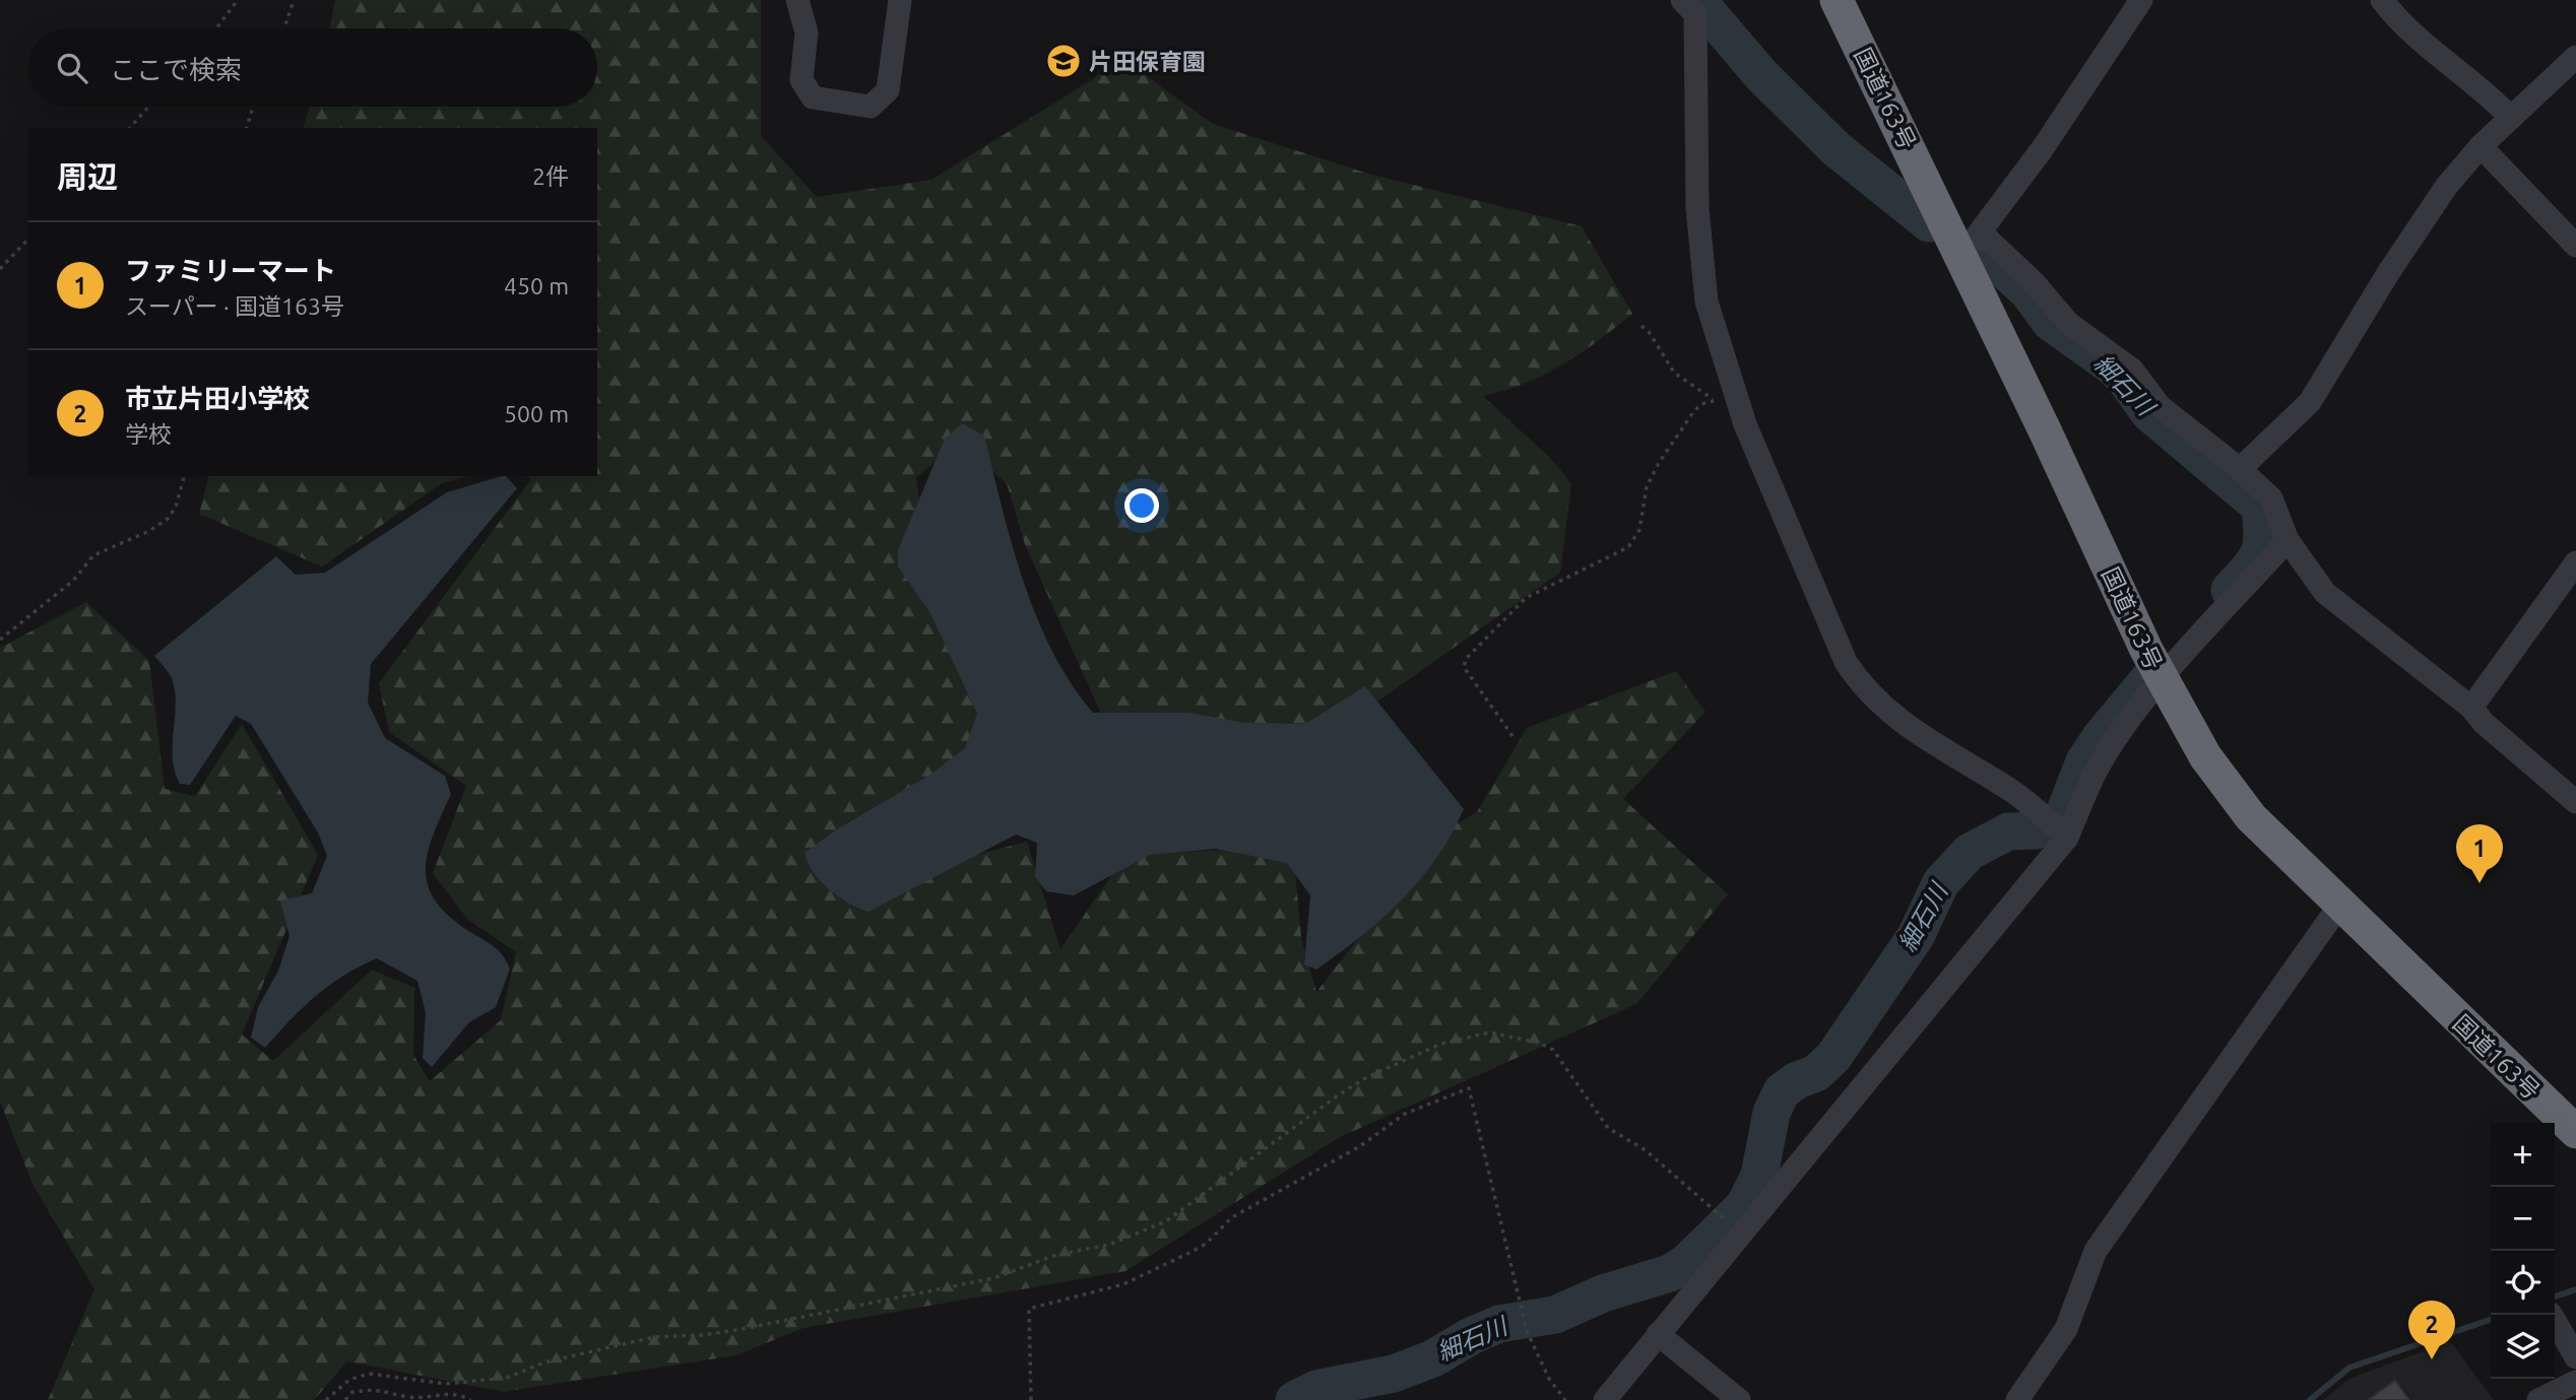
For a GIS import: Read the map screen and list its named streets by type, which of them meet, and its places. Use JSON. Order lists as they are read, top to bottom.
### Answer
{
  "streets": {
    "highway": ["国道163号"]
  },
  "water": ["細石川"],
  "places": {
    "school or university": ["片田保育園"]
  },
  "page": {
    "search": "ここで検索",
    "heading": ["周辺", "2件"],
    "list": [
      {
        "mark": "1",
        "name": "ファミリーマート",
        "note": "スーパー · 国道163号",
        "value": "450 m"
      },
      {
        "mark": "2",
        "name": "市立片田小学校",
        "note": "学校",
        "value": "500 m"
      }
    ],
    "pins": ["1", "2"],
    "map_buttons": ["+", "−"]
  }
}
